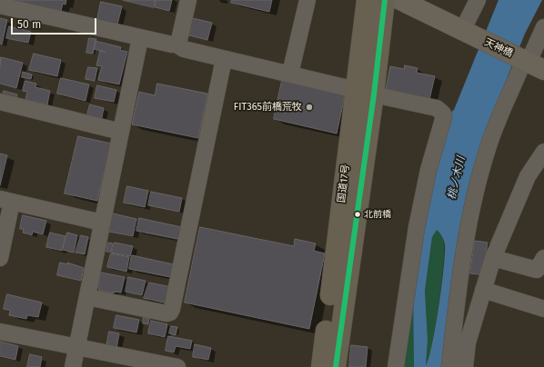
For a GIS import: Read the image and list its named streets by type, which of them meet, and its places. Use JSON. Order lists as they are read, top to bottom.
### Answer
{
  "streets": {
    "highway": ["国道17号"],
    "main road": ["天神橋"]
  },
  "water": ["桃ノ木川"],
  "places": ["FIT365前橋荒牧", "北前橋"],
  "scale_bar": "50 m"
}
